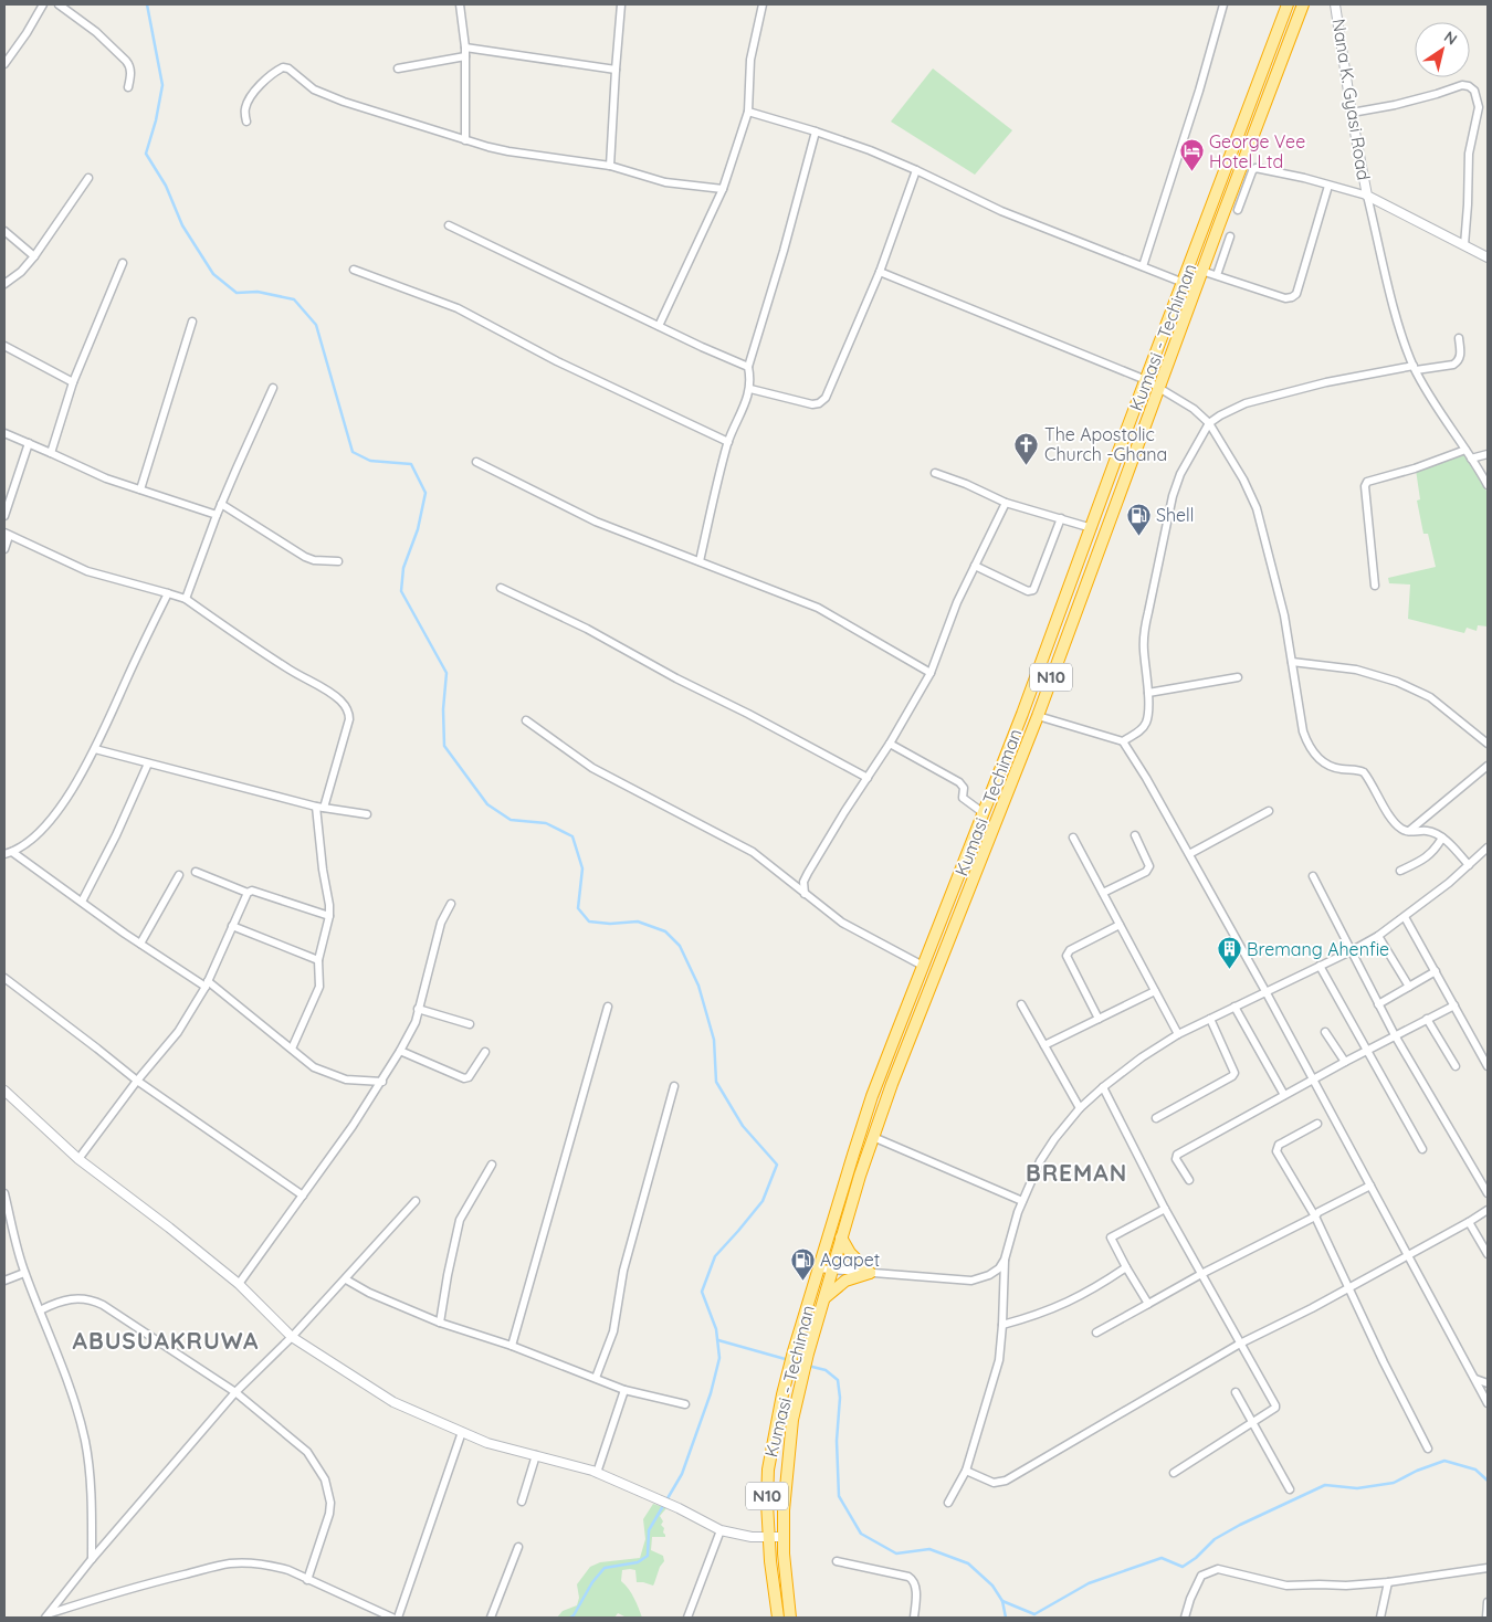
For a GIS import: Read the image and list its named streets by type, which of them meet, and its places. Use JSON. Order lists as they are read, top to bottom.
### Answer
{
  "streets": {
    "highway": ["Kumasi - Techiman", "N10"],
    "street": ["Nana K. Gyasi Road"]
  },
  "crossings": [
    ["Kumasi - Techiman", "N10"]
  ],
  "districts": ["BREMAN", "ABUSUAKRUWA"],
  "places": {
    "hotel": ["George Vee Hotel Ltd"],
    "church": ["The Apostolic Church -Ghana"],
    "fuel station": ["Shell", "Agapet"],
    "building": ["Bremang Ahenfie"]
  },
  "north": "top right"
}
